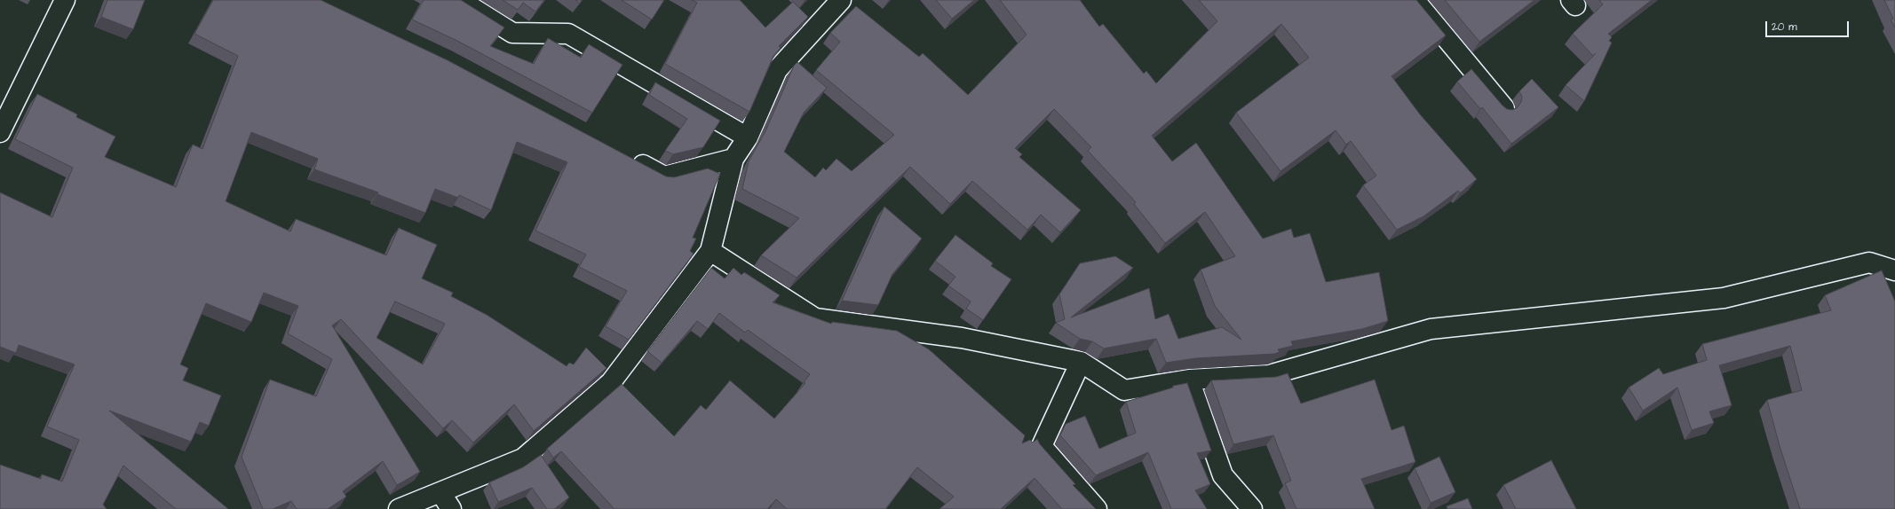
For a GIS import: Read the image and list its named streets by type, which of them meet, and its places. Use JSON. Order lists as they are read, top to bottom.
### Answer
{
  "scale_bar": "20 m"
}
